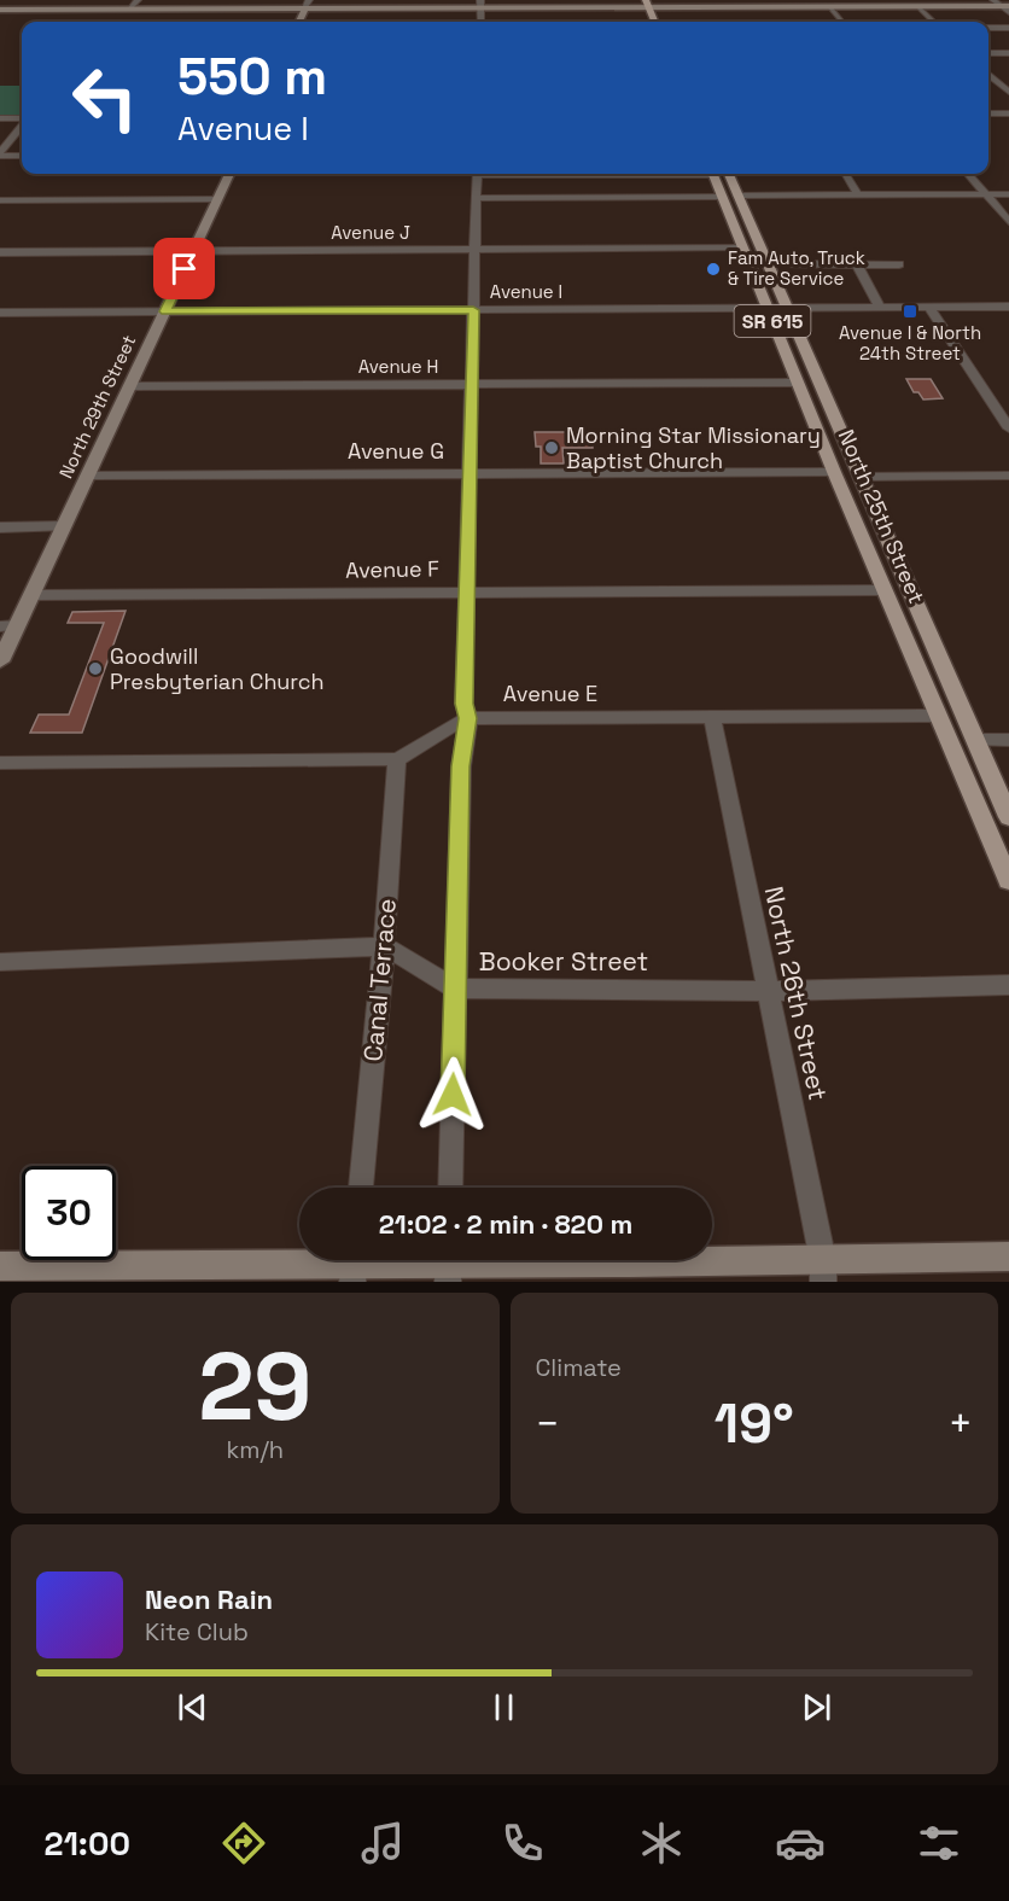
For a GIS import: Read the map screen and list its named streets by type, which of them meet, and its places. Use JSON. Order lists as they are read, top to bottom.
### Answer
{
  "streets": {
    "main road": ["SR 615", "North 25th Street"],
    "street": [
      "Avenue J",
      "Avenue I",
      "Avenue H",
      "North 29th Street",
      "Avenue G",
      "Avenue F",
      "Avenue E",
      "Booker Street",
      "Canal Terrace",
      "North 26th Street"
    ]
  },
  "crossings": [
    ["Avenue J", "North 29th Street"],
    ["Avenue J", "North 25th Street"],
    ["Avenue I", "North 29th Street"],
    ["Avenue I", "North 25th Street"],
    ["Avenue H", "North 29th Street"],
    ["Avenue H", "North 25th Street"],
    ["North 29th Street", "Avenue G"],
    ["North 29th Street", "Avenue F"],
    ["Avenue G", "North 25th Street"],
    ["North 25th Street", "Avenue F"],
    ["North 25th Street", "Avenue E"],
    ["Avenue E", "Canal Terrace"],
    ["Avenue E", "North 26th Street"],
    ["Booker Street", "Canal Terrace"],
    ["Booker Street", "North 26th Street"]
  ],
  "places": {
    "other": ["Fam Auto, Truck & Tire Service", "Morning Star Missionary Baptist Church", "Goodwill Presbyterian Church"],
    "transit": ["Avenue I & North 24th Street"]
  },
  "page": {
    "turn": ["550 m", "Avenue I"],
    "limit": "30",
    "trip": "21:02 · 2 min · 820 m",
    "tile": [
      ["29", "km/h"],
      "Climate"
    ],
    "heat": ["−", "19°", "+"],
    "song": ["Neon Rain", "Kite Club"],
    "tabs": "21:00"
  }
}
